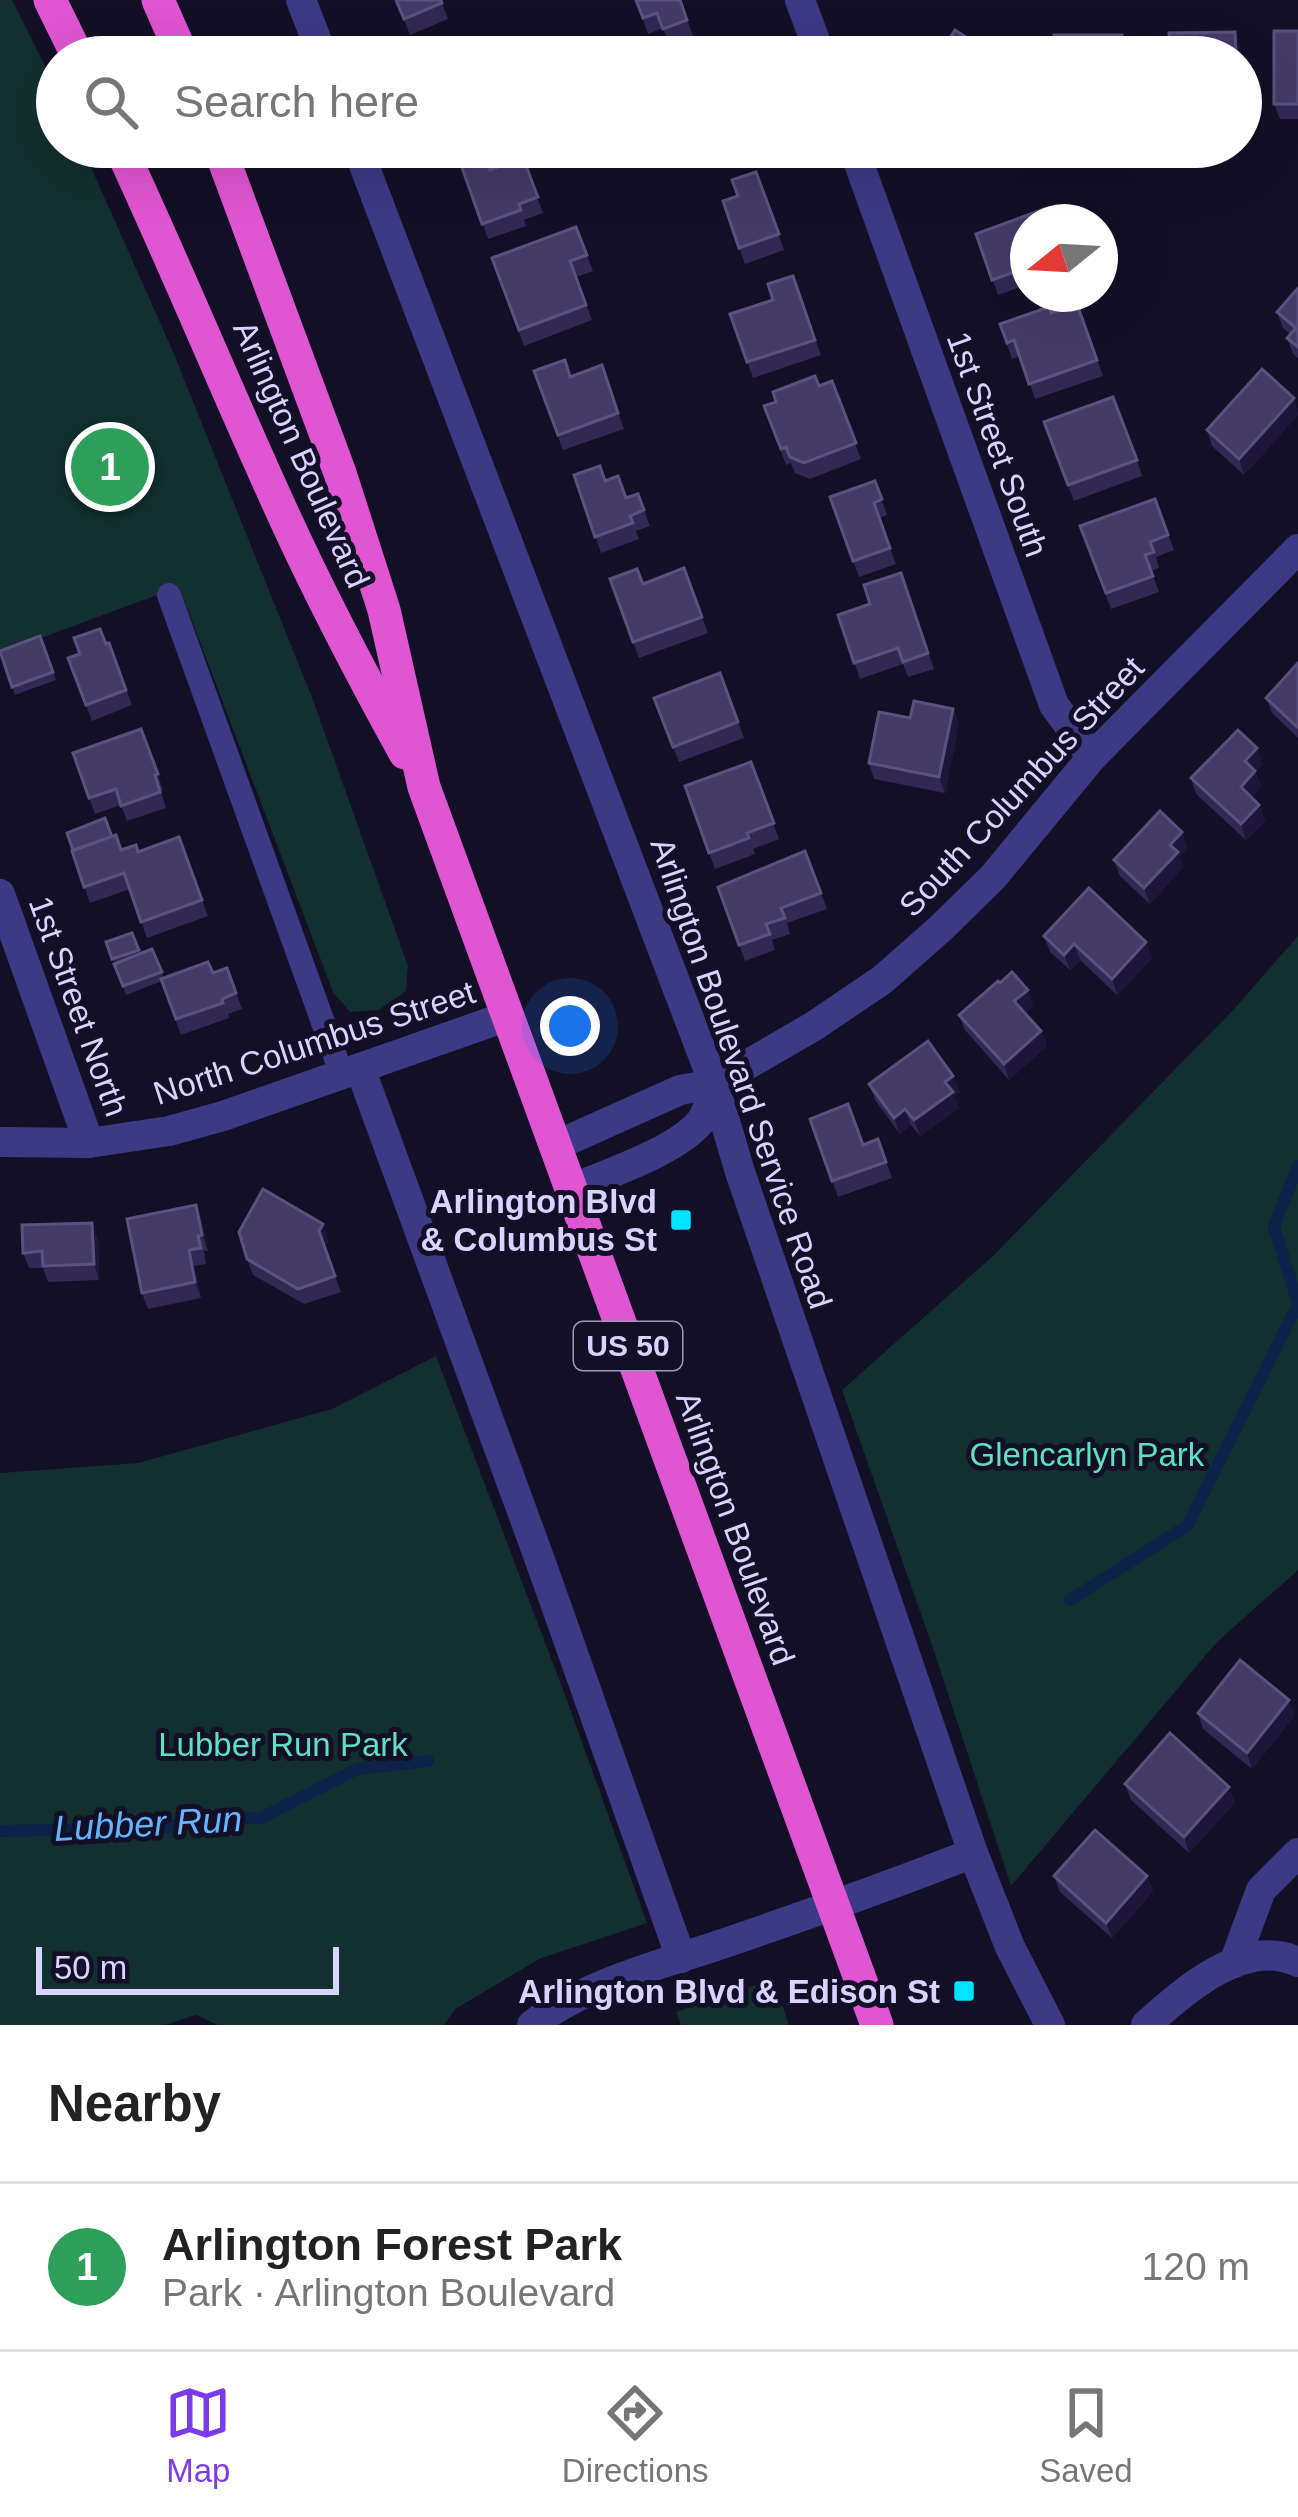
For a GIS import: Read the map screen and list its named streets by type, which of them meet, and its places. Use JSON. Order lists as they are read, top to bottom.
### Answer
{
  "streets": {
    "highway": ["Arlington Boulevard", "US 50"],
    "street": [
      "1st Street South",
      "South Columbus Street",
      "1st Street North",
      "North Columbus Street",
      "Arlington Boulevard Service Road"
    ]
  },
  "crossings": [
    ["1st Street South", "South Columbus Street"],
    ["Arlington Boulevard", "South Columbus Street"],
    ["Arlington Boulevard", "North Columbus Street"],
    ["South Columbus Street", "Arlington Boulevard Service Road"],
    ["1st Street North", "North Columbus Street"]
  ],
  "water": ["Lubber Run"],
  "parks": ["Glencarlyn Park", "Lubber Run Park"],
  "places": {
    "transit": ["Arlington Blvd & Columbus St", "Arlington Blvd & Edison St"]
  },
  "scale_bar": "50 m",
  "north": "left",
  "page": {
    "search": "Search here",
    "pins": "1",
    "scale": "50 m",
    "heading": "Nearby",
    "list": [
      {
        "mark": "1",
        "name": "Arlington Forest Park",
        "note": "Park · Arlington Boulevard",
        "value": "120 m"
      }
    ],
    "nav": ["Map", "Directions", "Saved"]
  }
}
